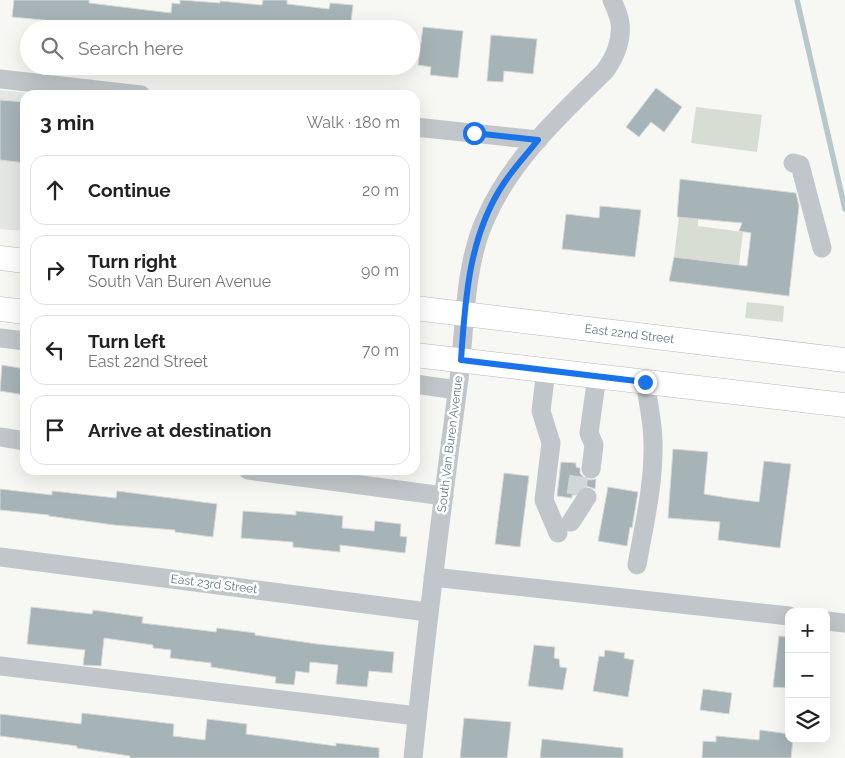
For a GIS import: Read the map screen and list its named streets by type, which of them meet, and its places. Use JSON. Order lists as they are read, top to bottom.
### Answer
{
  "streets": {
    "main road": ["East 22nd Street"],
    "street": ["South Van Buren Avenue", "East 23rd Street"]
  },
  "crossings": [
    ["East 22nd Street", "South Van Buren Avenue"],
    ["South Van Buren Avenue", "East 23rd Street"]
  ],
  "page": {
    "search": "Search here",
    "heading": ["3 min", "Walk · 180 m"],
    "list": [
      ["Continue", "20 m"],
      ["Turn right", "South Van Buren Avenue", "90 m"],
      ["Turn left", "East 22nd Street", "70 m"],
      "Arrive at destination"
    ],
    "map_buttons": ["+", "−"]
  }
}
